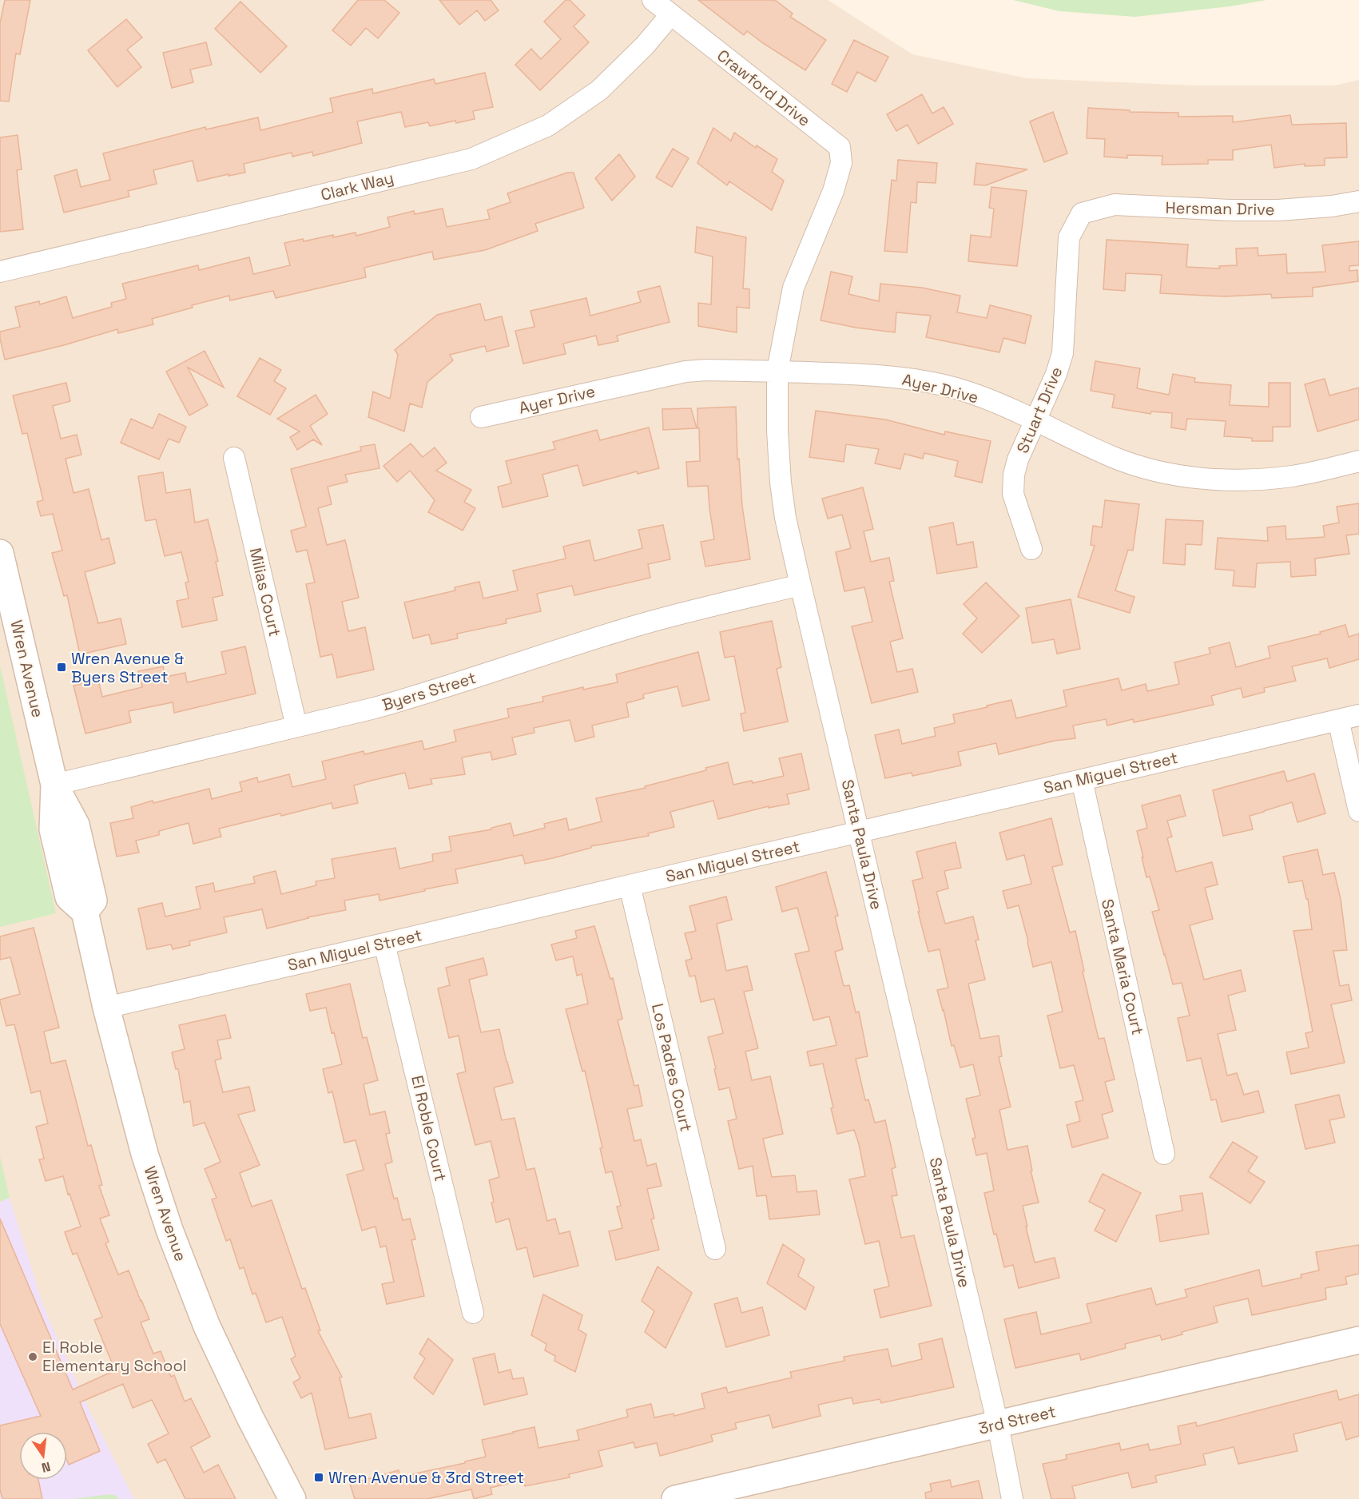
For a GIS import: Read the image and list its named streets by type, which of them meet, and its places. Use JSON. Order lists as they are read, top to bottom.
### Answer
{
  "streets": {
    "street": [
      "Crawford Drive",
      "Clark Way",
      "Hersman Drive",
      "Ayer Drive",
      "Stuart Drive",
      "Milias Court",
      "Wren Avenue",
      "Byers Street",
      "San Miguel Street",
      "Santa Paula Drive",
      "Santa Maria Court",
      "Los Padres Court",
      "El Roble Court",
      "3rd Street"
    ]
  },
  "crossings": [
    ["Crawford Drive", "Clark Way"],
    ["Crawford Drive", "Santa Paula Drive"],
    ["Hersman Drive", "Stuart Drive"],
    ["Ayer Drive", "Stuart Drive"],
    ["Ayer Drive", "Santa Paula Drive"],
    ["Milias Court", "Byers Street"],
    ["Wren Avenue", "Byers Street"],
    ["Wren Avenue", "San Miguel Street"],
    ["Byers Street", "Santa Paula Drive"],
    ["San Miguel Street", "Santa Paula Drive"],
    ["San Miguel Street", "Santa Maria Court"],
    ["San Miguel Street", "Los Padres Court"],
    ["San Miguel Street", "El Roble Court"],
    ["Santa Paula Drive", "3rd Street"]
  ],
  "places": {
    "transit": ["Wren Avenue & Byers Street", "Wren Avenue & 3rd Street"],
    "other": ["El Roble Elementary School"]
  },
  "north": "bottom"
}
